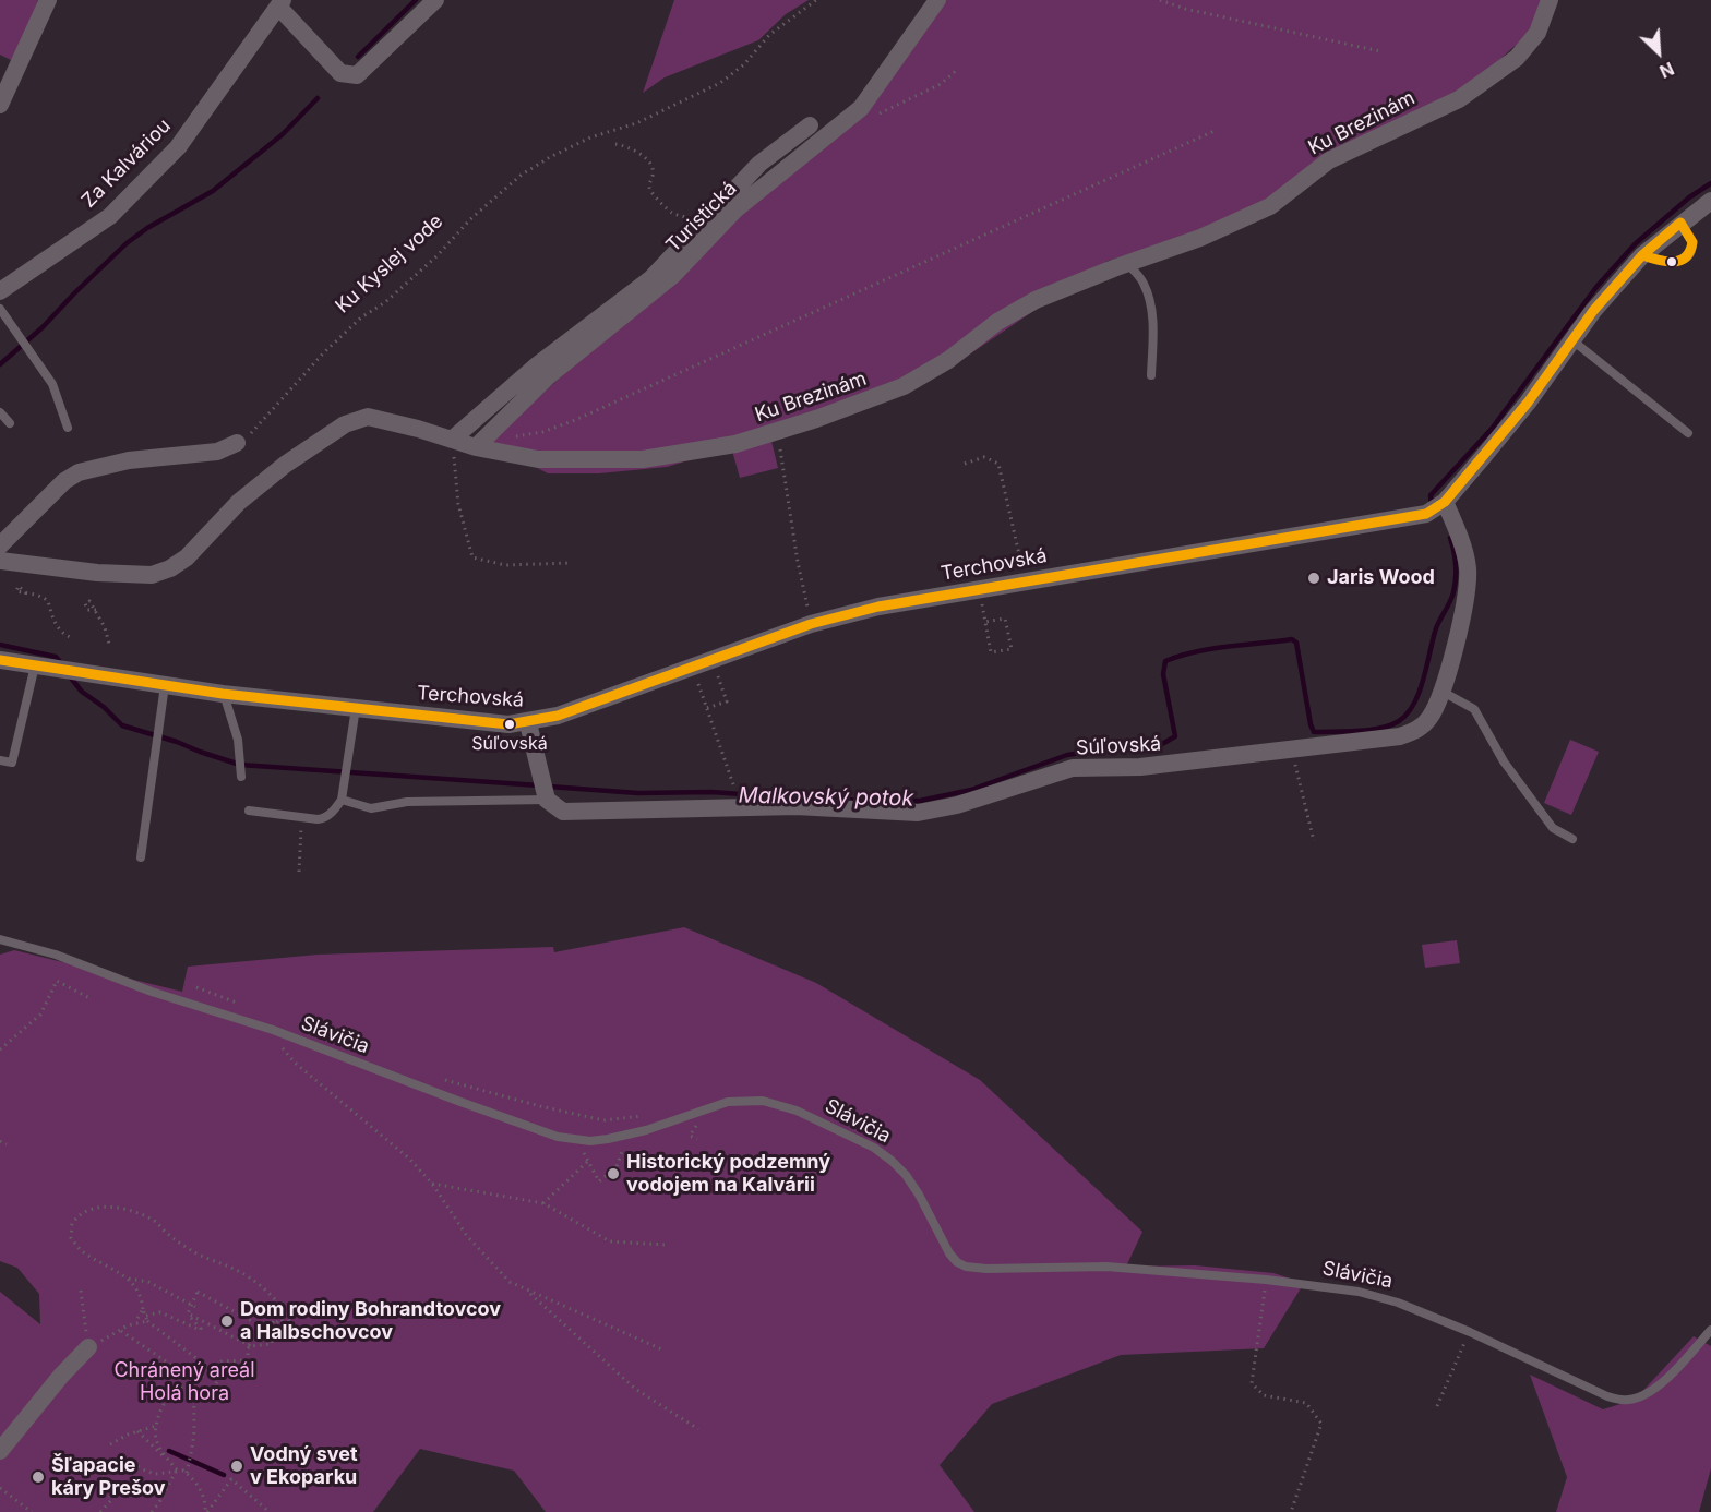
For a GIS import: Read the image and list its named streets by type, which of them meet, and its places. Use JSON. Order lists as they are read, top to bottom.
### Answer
{
  "streets": {
    "street": [
      "Ku Brezinám",
      "Za Kalváriou",
      "Turistická",
      "Terchovská",
      "Súľovská"
    ],
    "lane": ["Slávičia"],
    "path": ["Ku Kyslej vode"]
  },
  "crossings": [
    ["Ku Brezinám", "Turistická"],
    ["Terchovská", "Súľovská"]
  ],
  "water": ["Malkovský potok"],
  "parks": ["Chránený areál Holá hora"],
  "places": [
    "Jaris Wood",
    "Súľovská",
    "Historický podzemný vodojem na Kalvárii",
    "Dom rodiny Bohrandtovcov a Halbschovcov",
    "Vodný svet v Ekoparku",
    "Šľapacie káry Prešov"
  ],
  "north": "bottom right"
}
